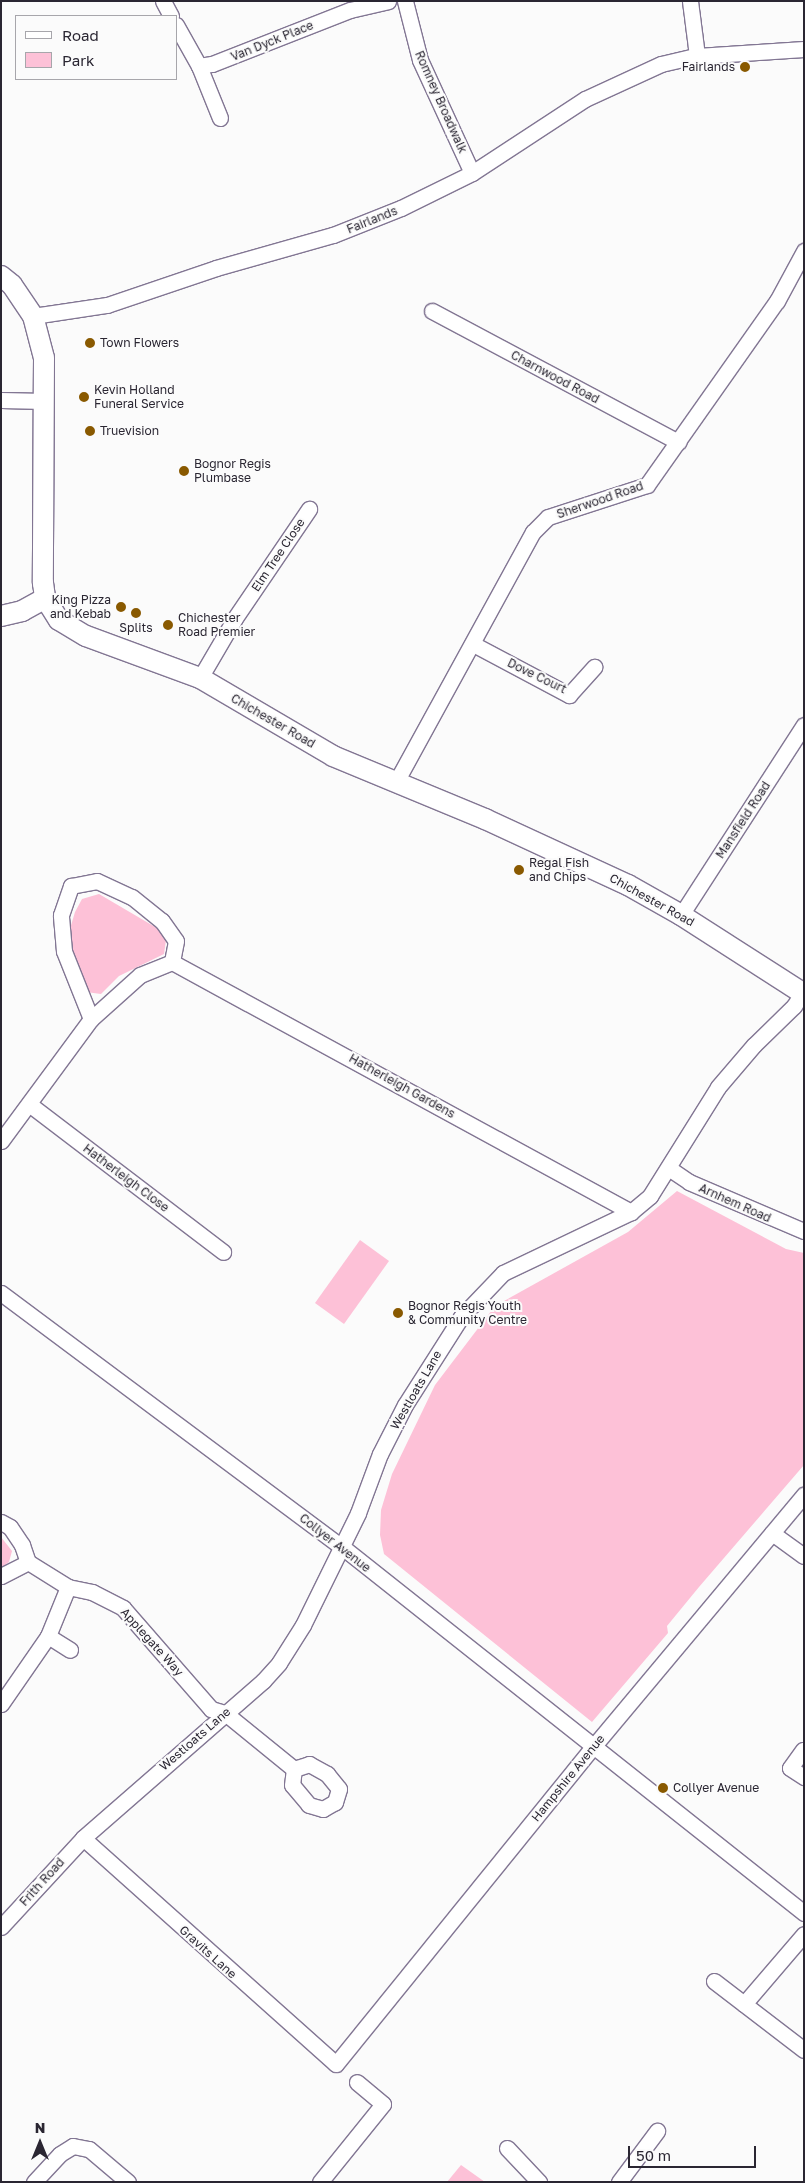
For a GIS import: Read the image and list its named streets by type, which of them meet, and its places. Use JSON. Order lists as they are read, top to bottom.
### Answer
{
  "streets": {
    "main road": ["Chichester Road"],
    "street": [
      "Van Dyck Place",
      "Romney Broadwalk",
      "Fairlands",
      "Charnwood Road",
      "Sherwood Road",
      "Elm Tree Close",
      "Dove Court",
      "Mansfield Road",
      "Hatherleigh Gardens",
      "Hatherleigh Close",
      "Arnhem Road",
      "Westloats Lane",
      "Collyer Avenue",
      "Applegate Way",
      "Hampshire Avenue",
      "Frith Road",
      "Gravits Lane"
    ]
  },
  "crossings": [
    ["Romney Broadwalk", "Fairlands"],
    ["Fairlands", "Chichester Road"],
    ["Charnwood Road", "Sherwood Road"],
    ["Sherwood Road", "Dove Court"],
    ["Sherwood Road", "Chichester Road"],
    ["Elm Tree Close", "Chichester Road"],
    ["Chichester Road", "Mansfield Road"],
    ["Chichester Road", "Westloats Lane"],
    ["Hatherleigh Gardens", "Westloats Lane"],
    ["Arnhem Road", "Westloats Lane"],
    ["Westloats Lane", "Collyer Avenue"],
    ["Westloats Lane", "Applegate Way"],
    ["Westloats Lane", "Frith Road"],
    ["Westloats Lane", "Gravits Lane"],
    ["Collyer Avenue", "Hampshire Avenue"],
    ["Hampshire Avenue", "Gravits Lane"],
    ["Frith Road", "Gravits Lane"]
  ],
  "places": [
    "Fairlands",
    "Town Flowers",
    "Kevin Holland Funeral Service",
    "Truevision",
    "Bognor Regis Plumbase",
    "King Pizza and Kebab",
    "Splits",
    "Chichester Road Premier",
    "Regal Fish and Chips",
    "Bognor Regis Youth & Community Centre",
    "Collyer Avenue"
  ],
  "legend": ["Road", "Park"],
  "scale_bar": "50 m",
  "north": "top"
}
